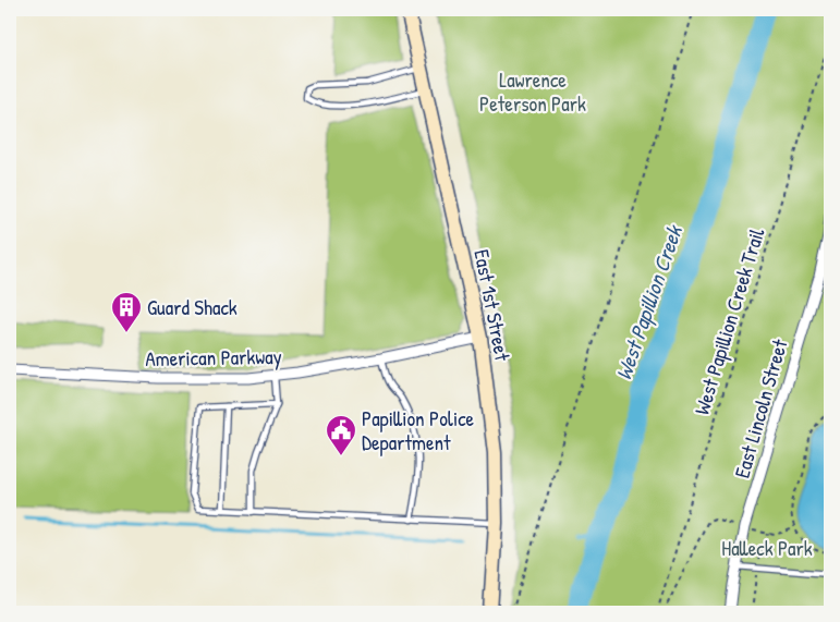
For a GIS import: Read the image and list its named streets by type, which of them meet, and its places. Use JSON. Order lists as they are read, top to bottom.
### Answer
{
  "streets": {
    "main road": ["East 1st Street"],
    "street": ["American Parkway", "East Lincoln Street"],
    "path": ["West Papillion Creek Trail"]
  },
  "crossings": [
    ["East 1st Street", "American Parkway"]
  ],
  "water": ["West Papillion Creek"],
  "parks": ["Lawrence Peterson Park", "Halleck Park"],
  "places": {
    "building": ["Guard Shack"],
    "public building": ["Papillion Police Department"]
  }
}
